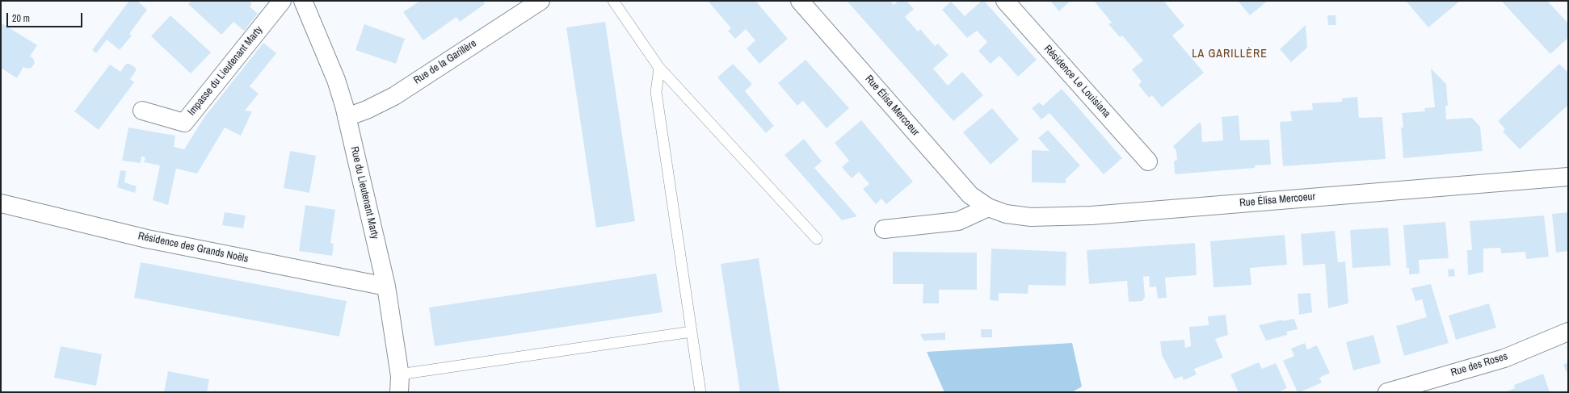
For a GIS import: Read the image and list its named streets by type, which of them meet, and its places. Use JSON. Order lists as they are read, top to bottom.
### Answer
{
  "streets": {
    "street": [
      "Rue de la Garillère",
      "Impasse du Lieutenant Marty",
      "Résidence Le Louisiana",
      "Rue Élisa Mercoeur",
      "Rue du Lieutenant Marty",
      "Résidence des Grands Noëls",
      "Rue des Roses"
    ]
  },
  "crossings": [
    ["Rue de la Garillère", "Rue du Lieutenant Marty"],
    ["Rue du Lieutenant Marty", "Résidence des Grands Noëls"]
  ],
  "districts": ["LA GARILLÈRE"],
  "scale_bar": "20 m"
}
